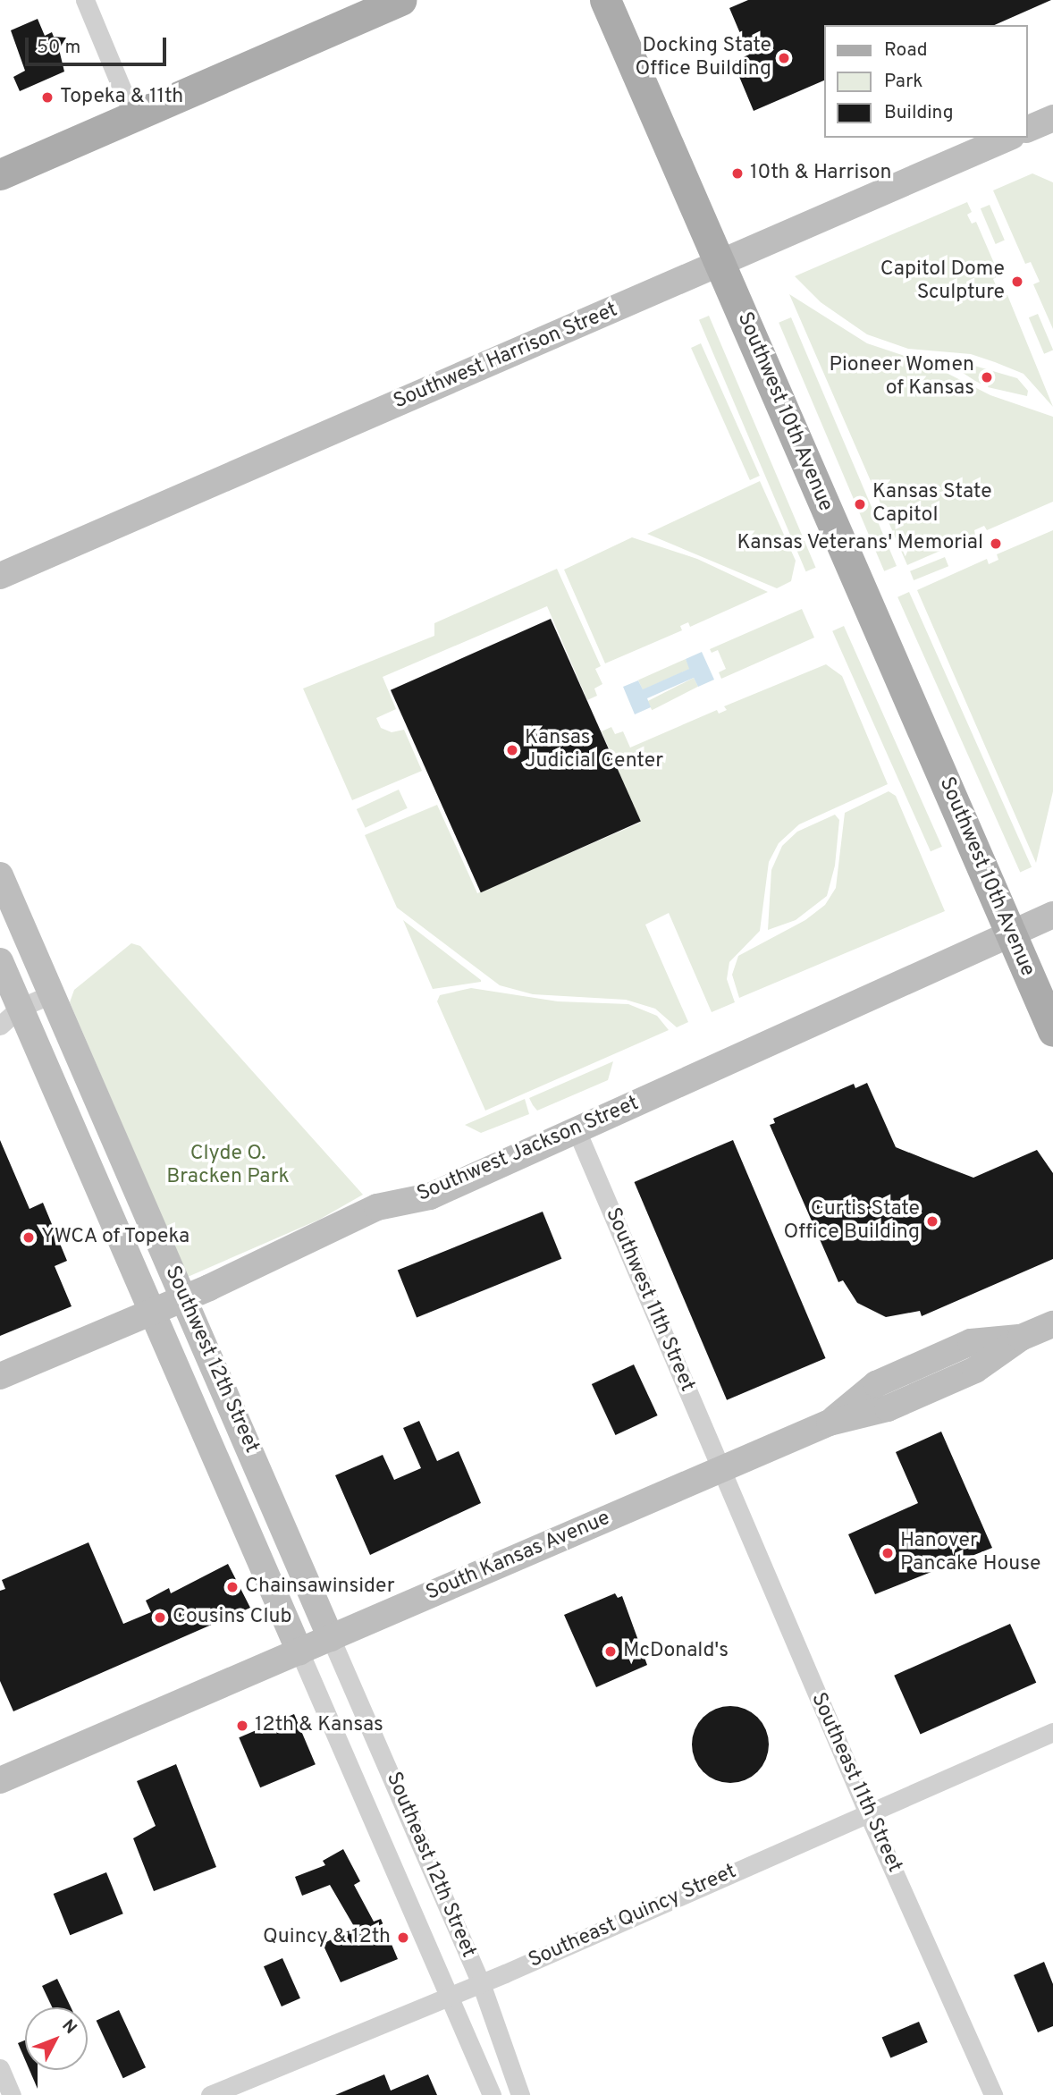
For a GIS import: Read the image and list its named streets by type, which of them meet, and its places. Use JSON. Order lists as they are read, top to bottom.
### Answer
{
  "streets": {
    "main road": [
      "Southwest Harrison Street",
      "Southwest 10th Avenue",
      "Southwest Jackson Street",
      "Southwest 12th Street",
      "South Kansas Avenue"
    ],
    "street": [
      "Southwest 11th Street",
      "Southeast 11th Street",
      "Southeast 12th Street",
      "Southeast Quincy Street"
    ]
  },
  "crossings": [
    ["Southwest Harrison Street", "Southwest 10th Avenue"],
    ["Southwest 10th Avenue", "Southwest Jackson Street"],
    ["Southwest Jackson Street", "Southwest 11th Street"],
    ["Southwest Jackson Street", "Southwest 12th Street"],
    ["Southwest 11th Street", "South Kansas Avenue"],
    ["Southwest 11th Street", "Southeast 11th Street"],
    ["Southwest 12th Street", "South Kansas Avenue"],
    ["Southwest 12th Street", "Southeast 12th Street"],
    ["South Kansas Avenue", "Southeast 11th Street"],
    ["South Kansas Avenue", "Southeast 12th Street"],
    ["Southeast 11th Street", "Southeast Quincy Street"],
    ["Southeast 12th Street", "Southeast Quincy Street"]
  ],
  "parks": ["Clyde O. Bracken Park"],
  "places": [
    "Docking State Office Building",
    "Topeka & 11th",
    "10th & Harrison",
    "Capitol Dome Sculpture",
    "Pioneer Women of Kansas",
    "Kansas State Capitol",
    "Kansas Veterans' Memorial",
    "Kansas Judicial Center",
    "Curtis State Office Building",
    "YWCA of Topeka",
    "Hanover Pancake House",
    "Chainsawinsider",
    "Cousins Club",
    "McDonald's",
    "12th & Kansas",
    "Quincy & 12th"
  ],
  "legend": ["Road", "Park", "Building"],
  "scale_bar": "50 m",
  "north": "top right"
}
